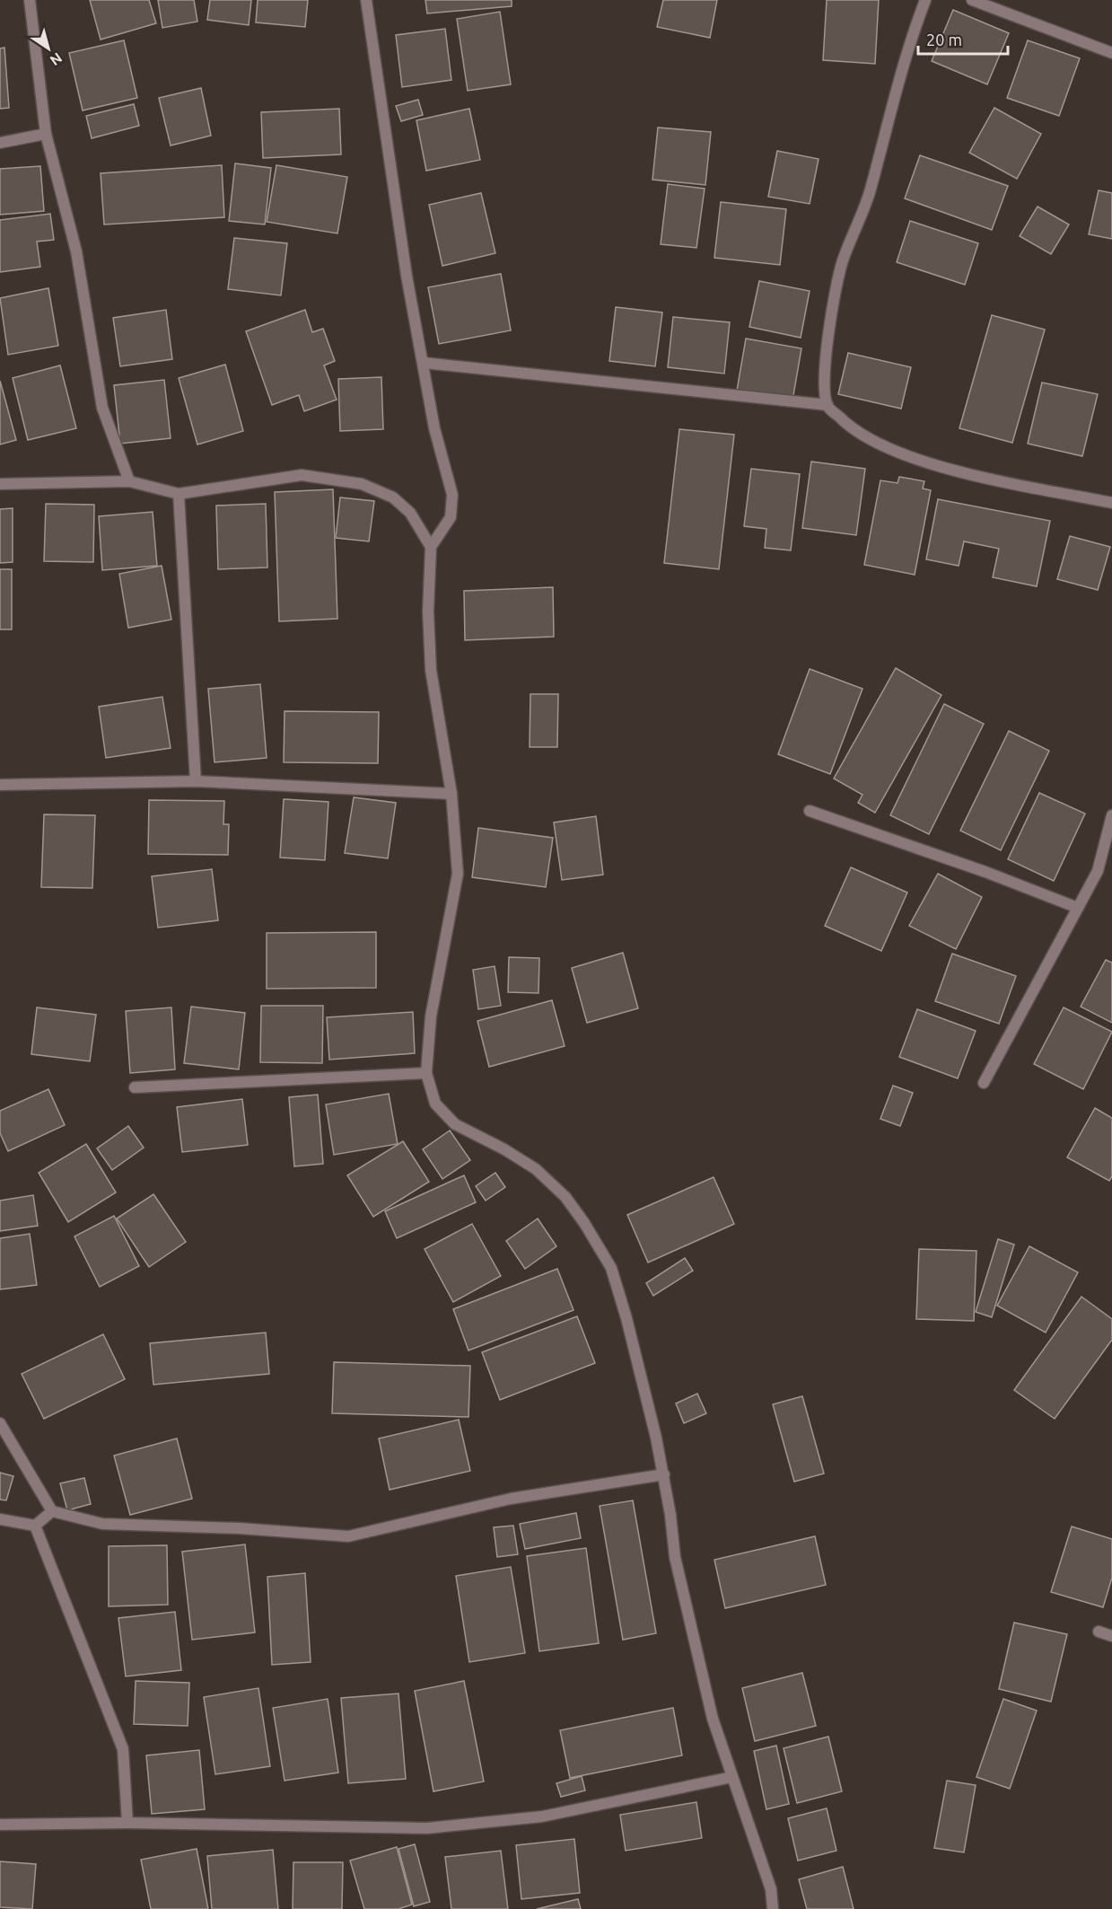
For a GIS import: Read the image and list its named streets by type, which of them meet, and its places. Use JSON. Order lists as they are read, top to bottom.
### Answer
{
  "scale_bar": "20 m",
  "north": "bottom right"
}
